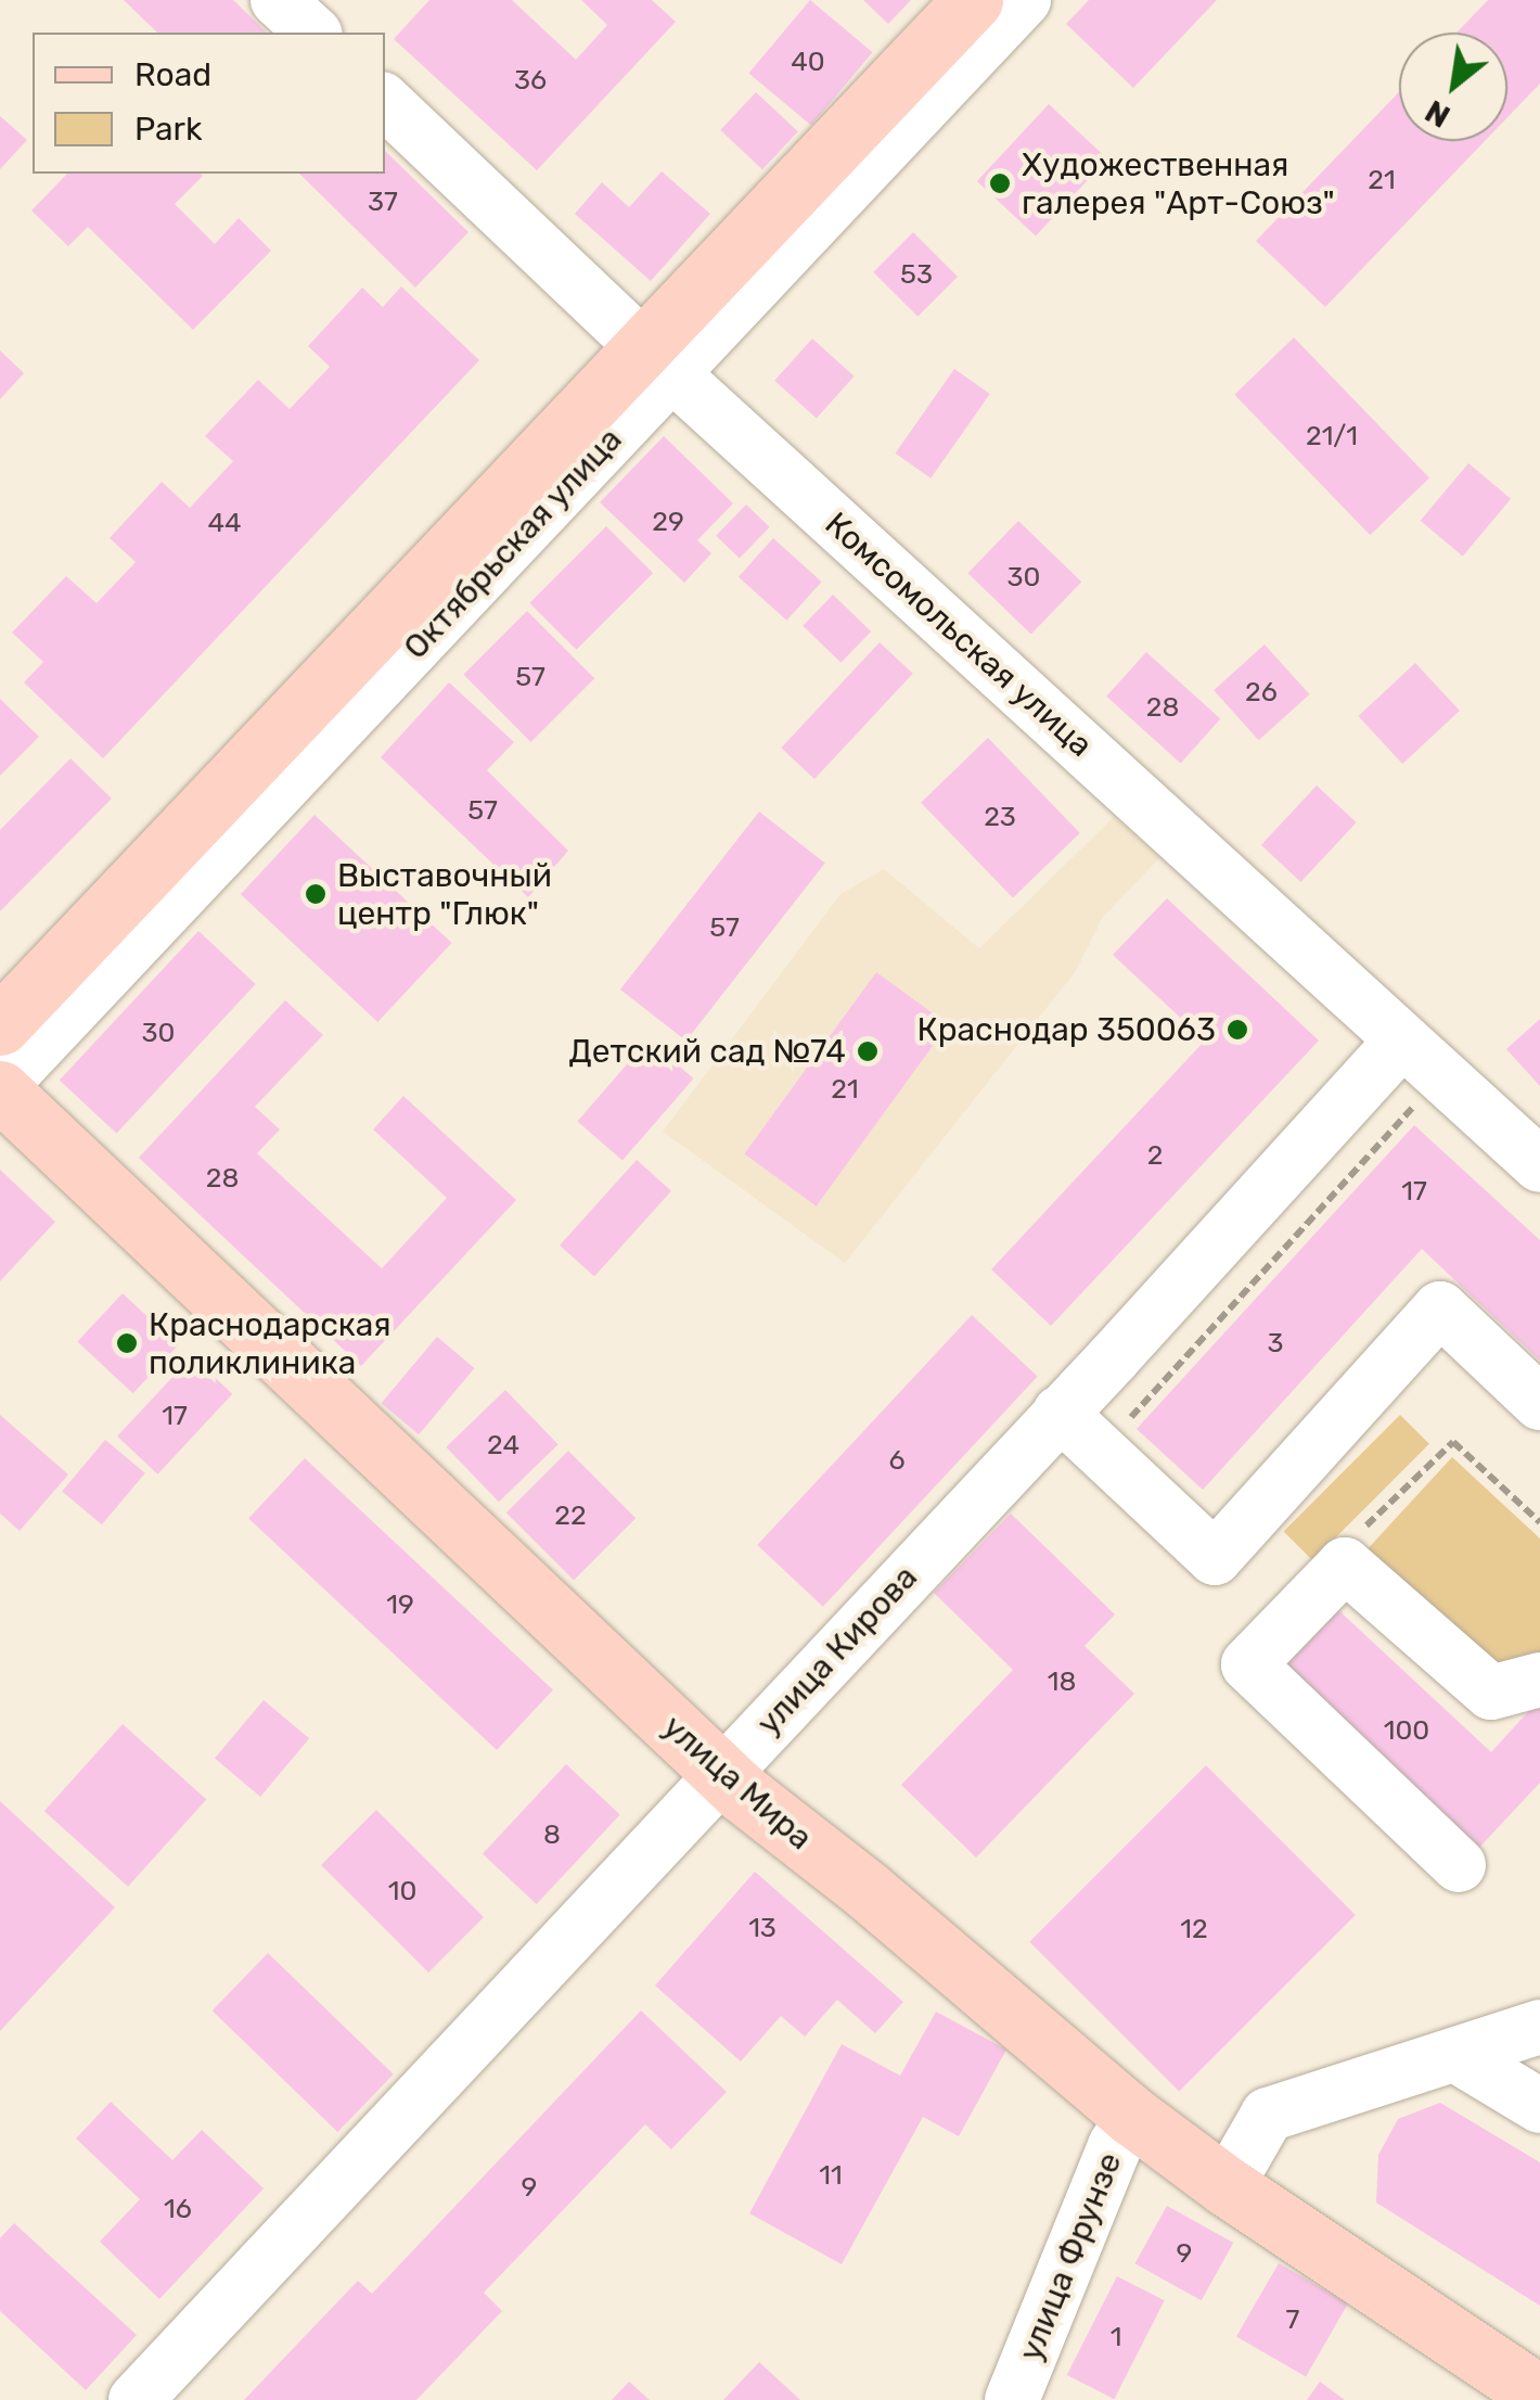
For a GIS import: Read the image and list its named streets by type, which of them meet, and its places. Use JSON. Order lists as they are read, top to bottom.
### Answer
{
  "streets": {
    "main road": ["Октябрьская улица", "улица Мира"],
    "street": ["Комсомольская улица", "улица Кирова", "улица Фрунзе"]
  },
  "crossings": [
    ["Октябрьская улица", "Комсомольская улица"],
    ["Октябрьская улица", "улица Мира"],
    ["Комсомольская улица", "улица Кирова"],
    ["улица Кирова", "улица Мира"],
    ["улица Мира", "улица Фрунзе"]
  ],
  "places": [
    "Художественная галерея \"Арт-Союз\"",
    "Выставочный центр \"Глюк\"",
    "Краснодар 350063",
    "Детский сад №74",
    "Краснодарская поликлиника"
  ],
  "house_numbers": [
    "40",
    "36",
    "21",
    "37",
    "53",
    "21/1",
    "29",
    "44",
    "30",
    "57",
    "26",
    "28",
    "57",
    "23",
    "57",
    "30",
    "21",
    "2",
    "28",
    "17",
    "3",
    "17",
    "24",
    "6",
    "22",
    "19",
    "18",
    "100",
    "8",
    "10",
    "13",
    "12",
    "11",
    "9",
    "16",
    "9",
    "7",
    "1"
  ],
  "legend": ["Road", "Park"],
  "north": "bottom left"
}
